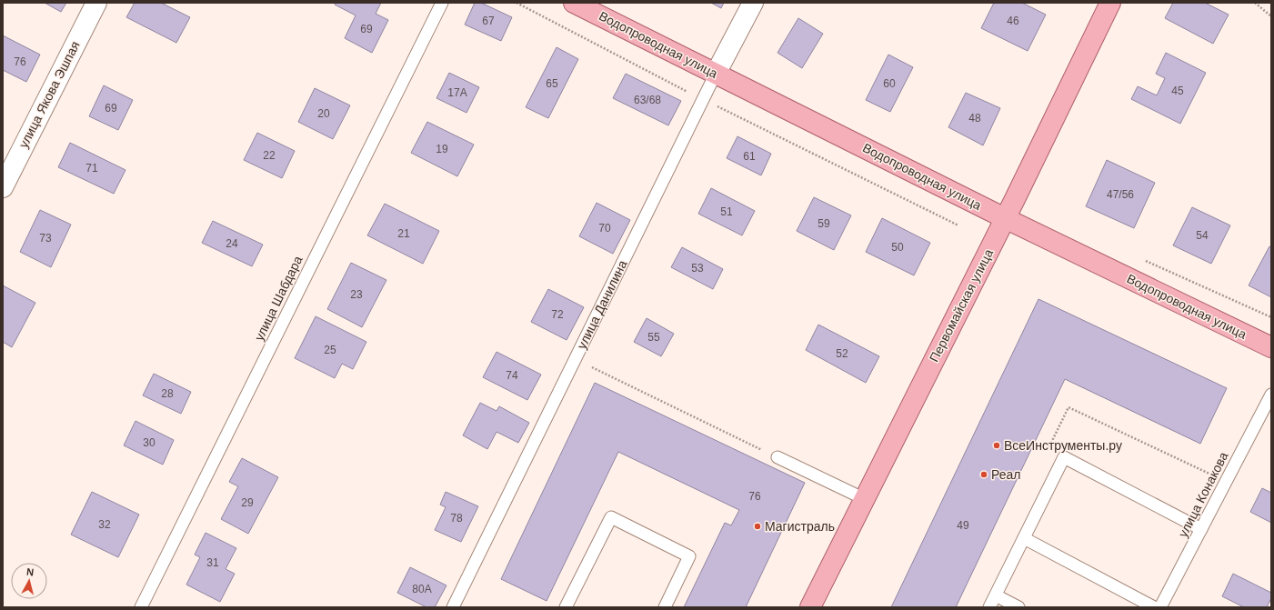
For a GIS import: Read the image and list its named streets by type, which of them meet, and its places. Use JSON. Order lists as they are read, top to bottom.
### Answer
{
  "streets": {
    "main road": ["Водопроводная улица", "Первомайская улица"],
    "street": ["улица Якова Эшпая", "улица Данилина"],
    "lane": ["улица Шабдара", "улица Конакова"]
  },
  "crossings": [
    ["Водопроводная улица", "улица Данилина"],
    ["Водопроводная улица", "Первомайская улица"]
  ],
  "places": ["ВсеИнструменты.ру", "Реал", "Магистраль"],
  "house_numbers": [
    "67",
    "46",
    "69",
    "76",
    "65",
    "60",
    "45",
    "17А",
    "63/68",
    "69",
    "20",
    "48",
    "19",
    "22",
    "61",
    "71",
    "47/56",
    "51",
    "59",
    "70",
    "21",
    "54",
    "73",
    "24",
    "50",
    "53",
    "23",
    "72",
    "55",
    "25",
    "52",
    "74",
    "28",
    "30",
    "76",
    "29",
    "78",
    "32",
    "49",
    "31",
    "80А"
  ],
  "north": "top"
}
